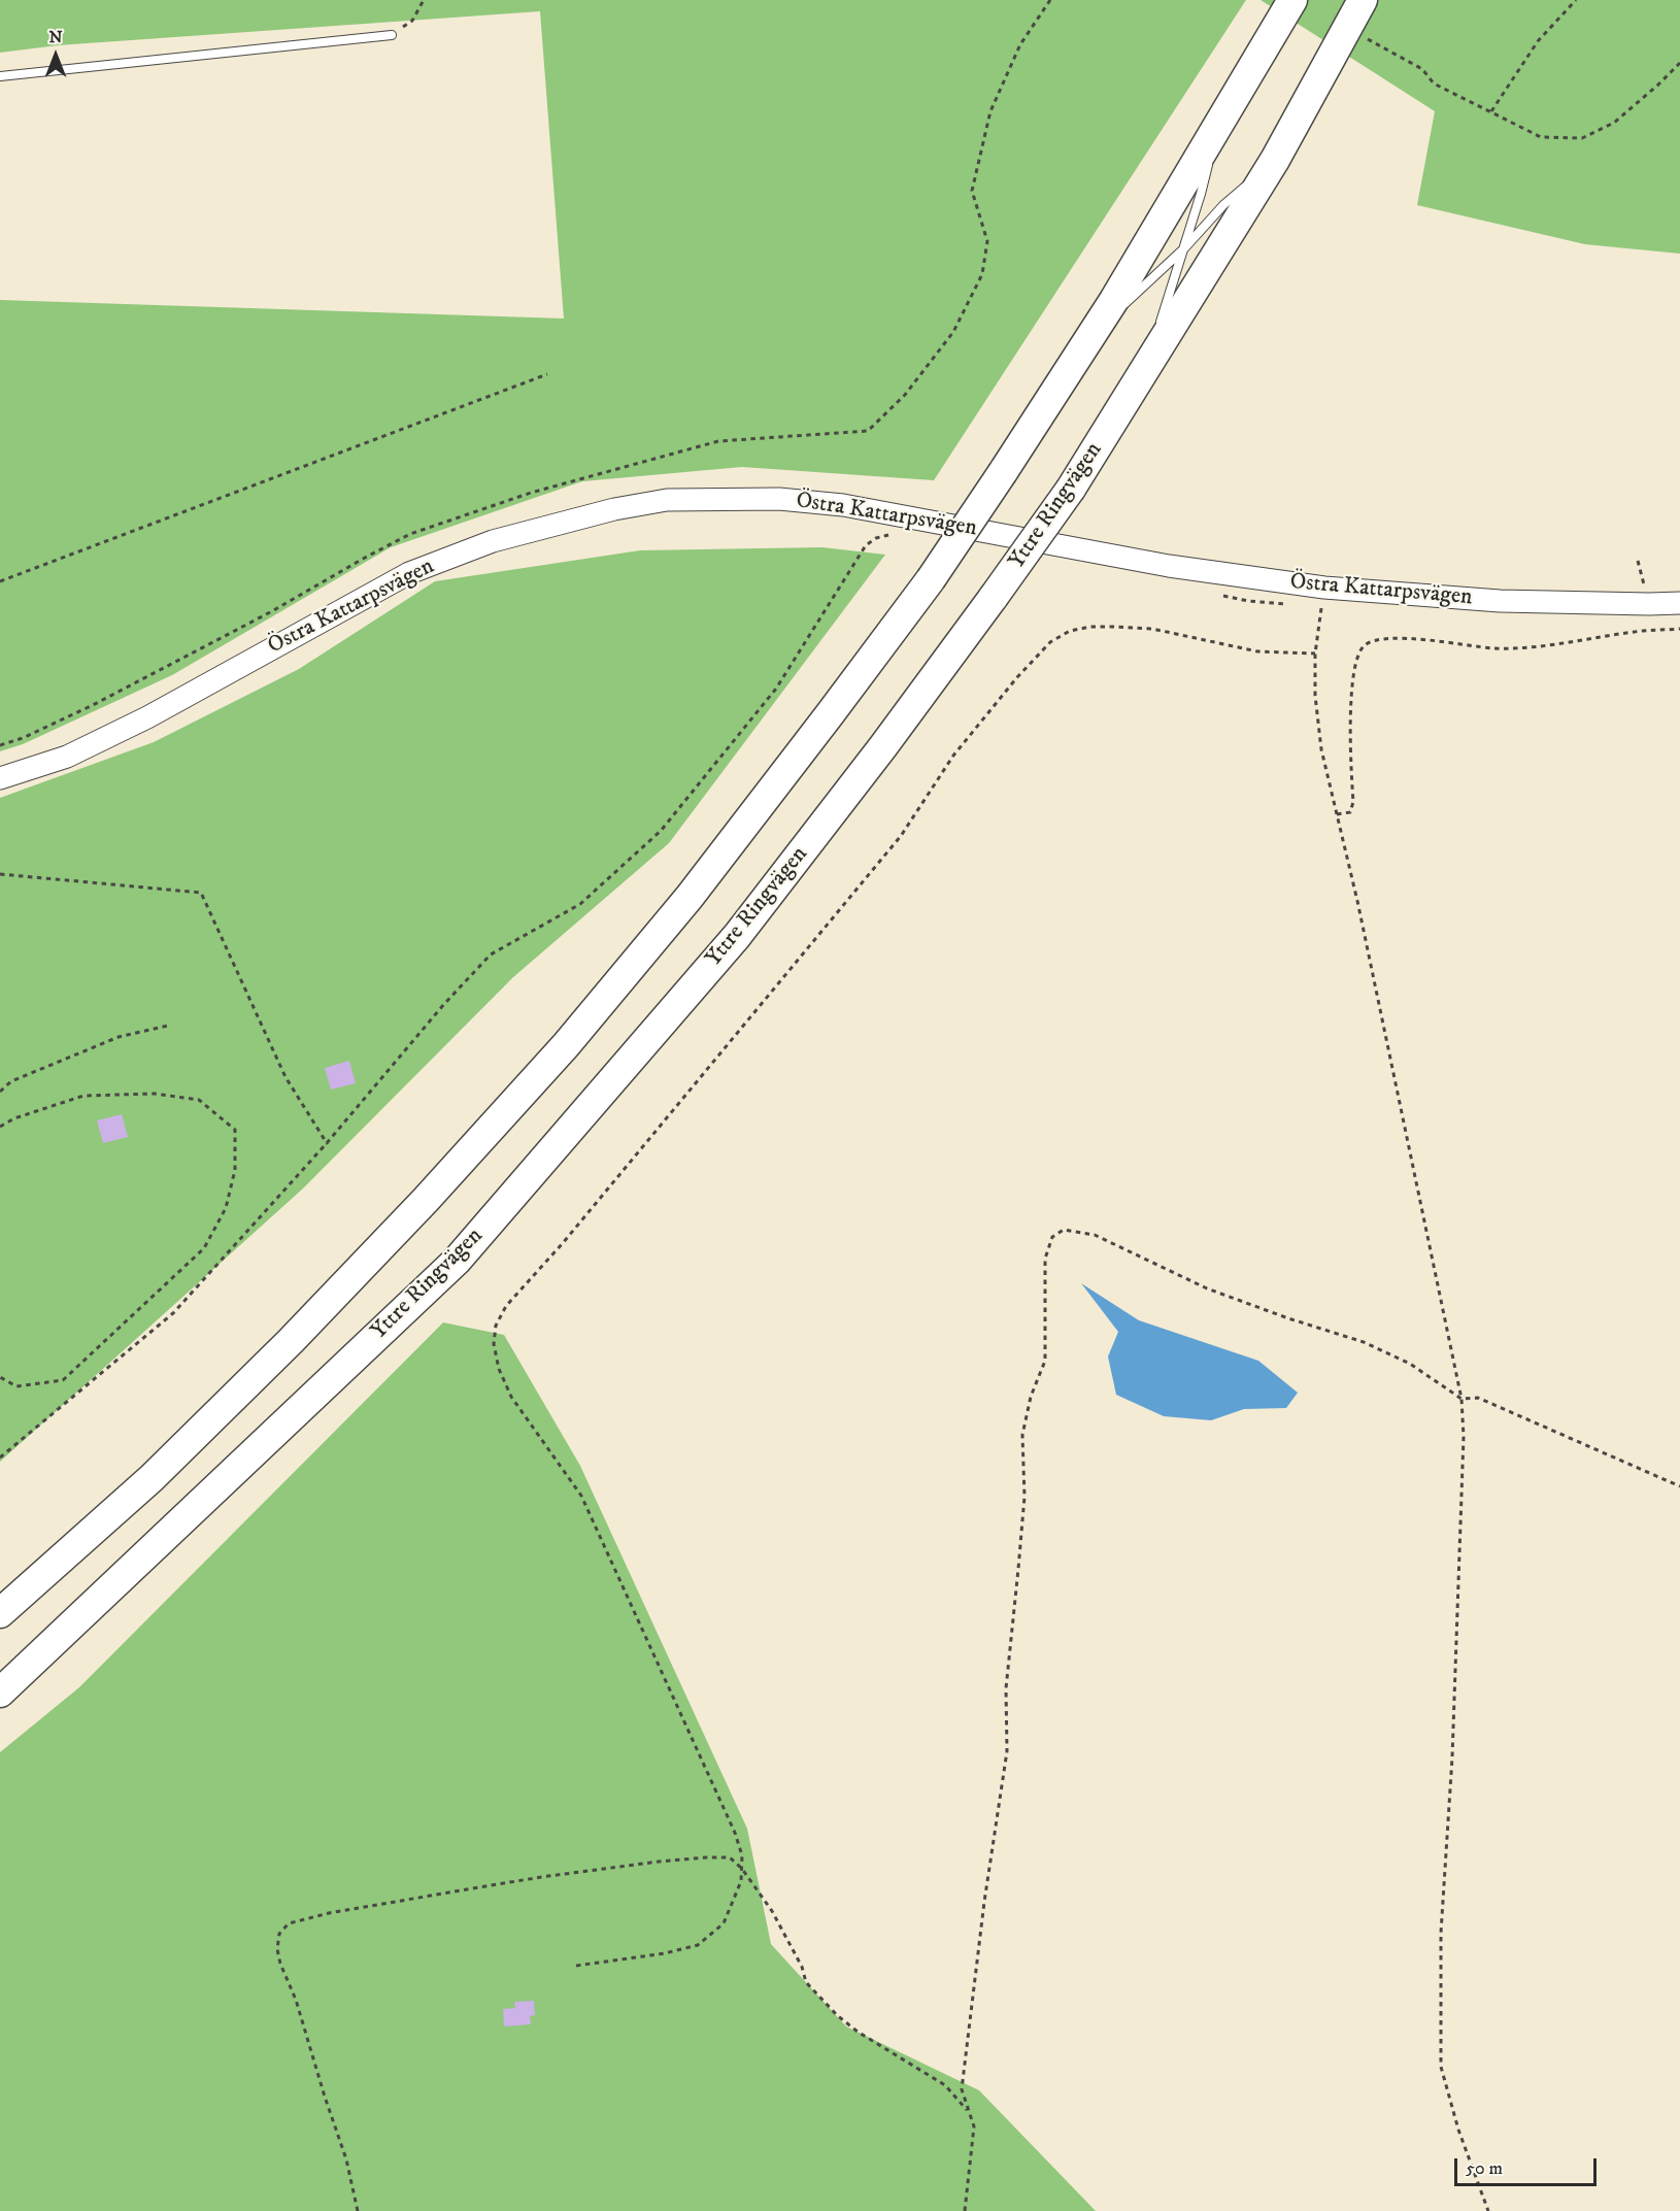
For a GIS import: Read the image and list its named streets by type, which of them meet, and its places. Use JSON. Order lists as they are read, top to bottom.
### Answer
{
  "streets": {
    "highway": ["Yttre Ringvägen"],
    "street": ["Östra Kattarpsvägen"]
  },
  "scale_bar": "50 m",
  "north": "top"
}
